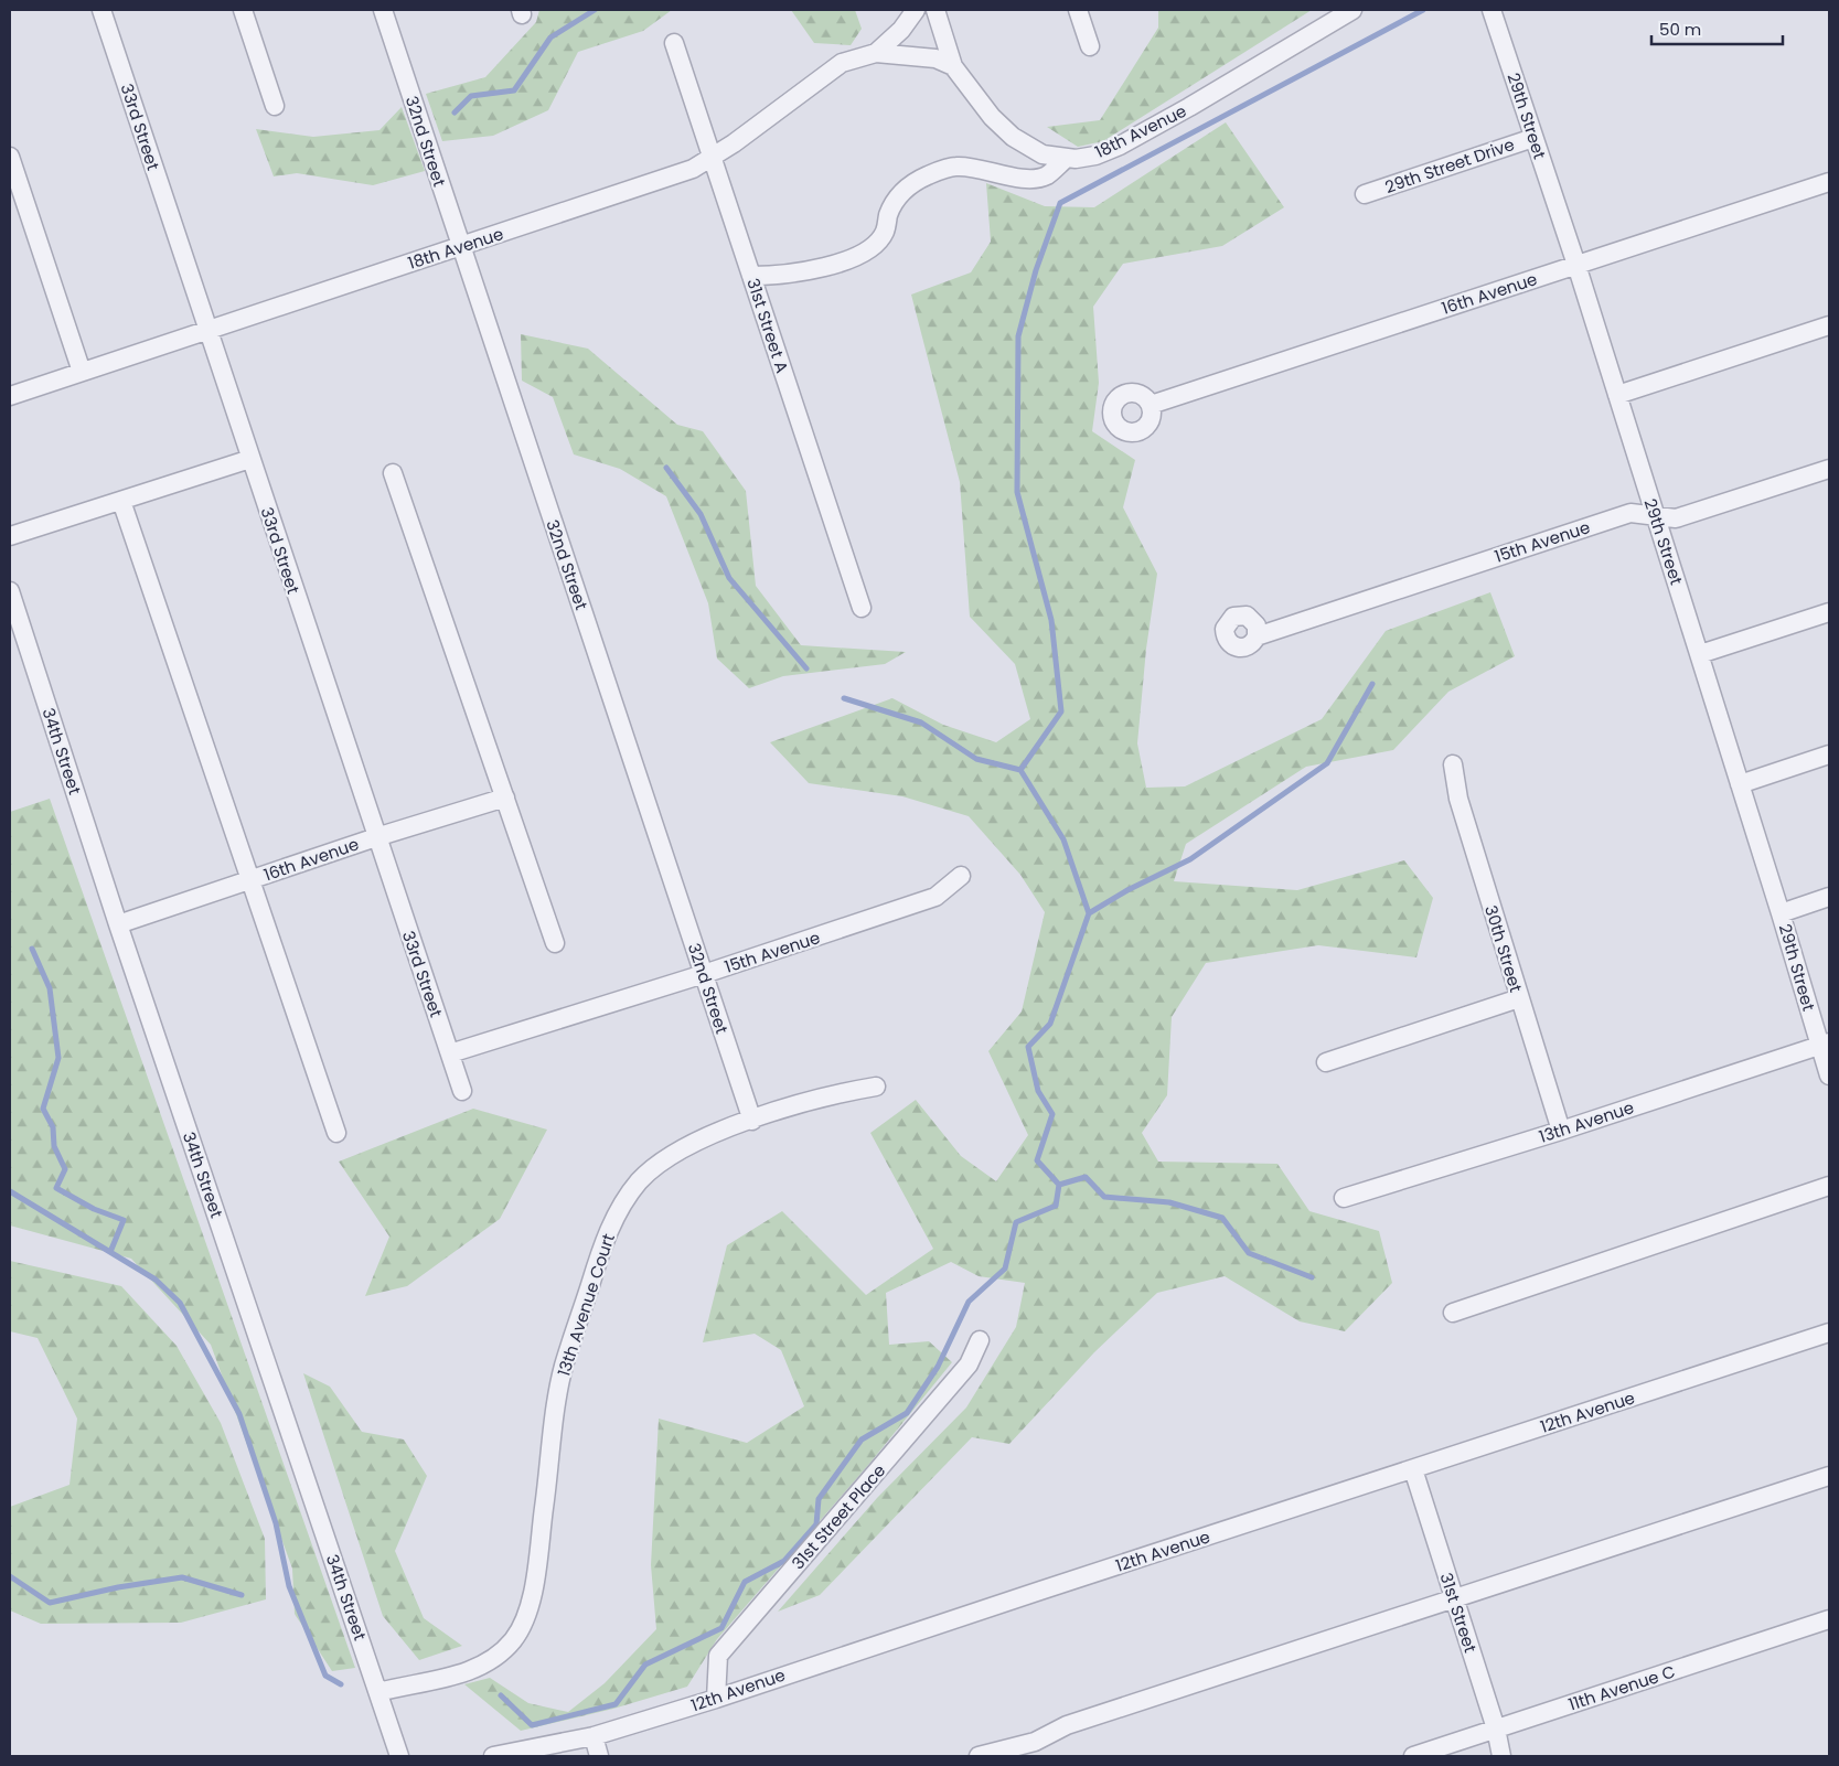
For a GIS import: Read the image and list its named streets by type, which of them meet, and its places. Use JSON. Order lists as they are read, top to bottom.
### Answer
{
  "streets": {
    "street": [
      "29th Street",
      "33rd Street",
      "18th Avenue",
      "32nd Street",
      "29th Street Drive",
      "16th Avenue",
      "31st Street A",
      "15th Avenue",
      "34th Street",
      "30th Street",
      "13th Avenue",
      "13th Avenue Court",
      "12th Avenue",
      "31st Street Place",
      "31st Street",
      "11th Avenue C"
    ]
  },
  "crossings": [
    ["29th Street", "29th Street Drive"],
    ["29th Street", "16th Avenue"],
    ["29th Street", "15th Avenue"],
    ["29th Street", "13th Avenue"],
    ["33rd Street", "18th Avenue"],
    ["33rd Street", "16th Avenue"],
    ["33rd Street", "15th Avenue"],
    ["18th Avenue", "32nd Street"],
    ["18th Avenue", "31st Street A"],
    ["32nd Street", "15th Avenue"],
    ["32nd Street", "13th Avenue Court"],
    ["16th Avenue", "34th Street"],
    ["34th Street", "13th Avenue Court"],
    ["30th Street", "13th Avenue"],
    ["12th Avenue", "31st Street Place"],
    ["12th Avenue", "31st Street"],
    ["31st Street", "11th Avenue C"]
  ],
  "scale_bar": "50 m"
}
